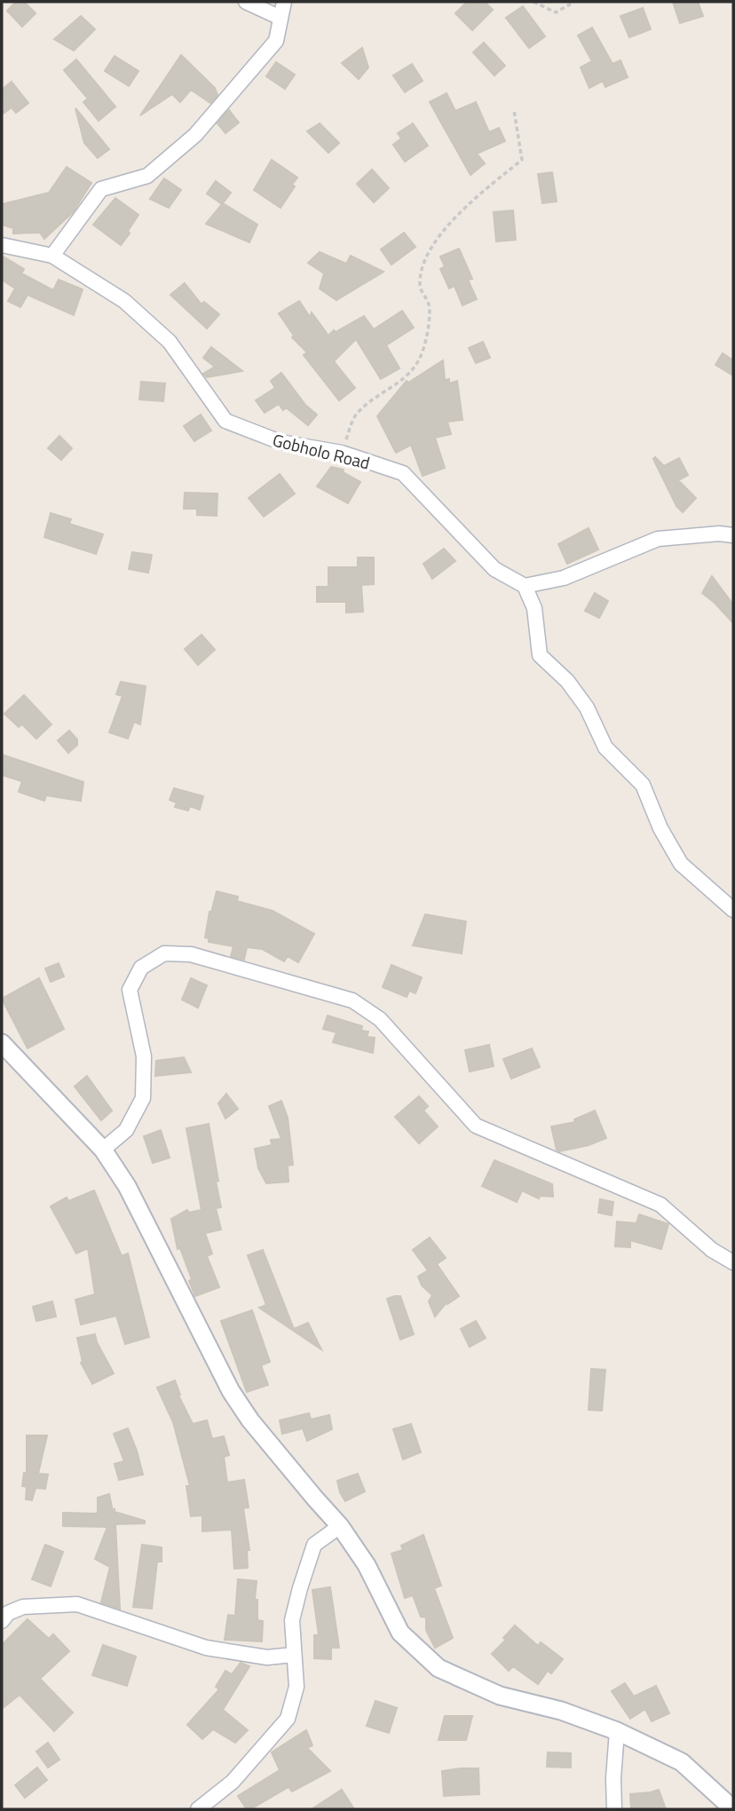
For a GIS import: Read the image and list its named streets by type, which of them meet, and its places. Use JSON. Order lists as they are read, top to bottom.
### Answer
{
  "streets": {
    "street": ["Gobholo Road"]
  }
}
